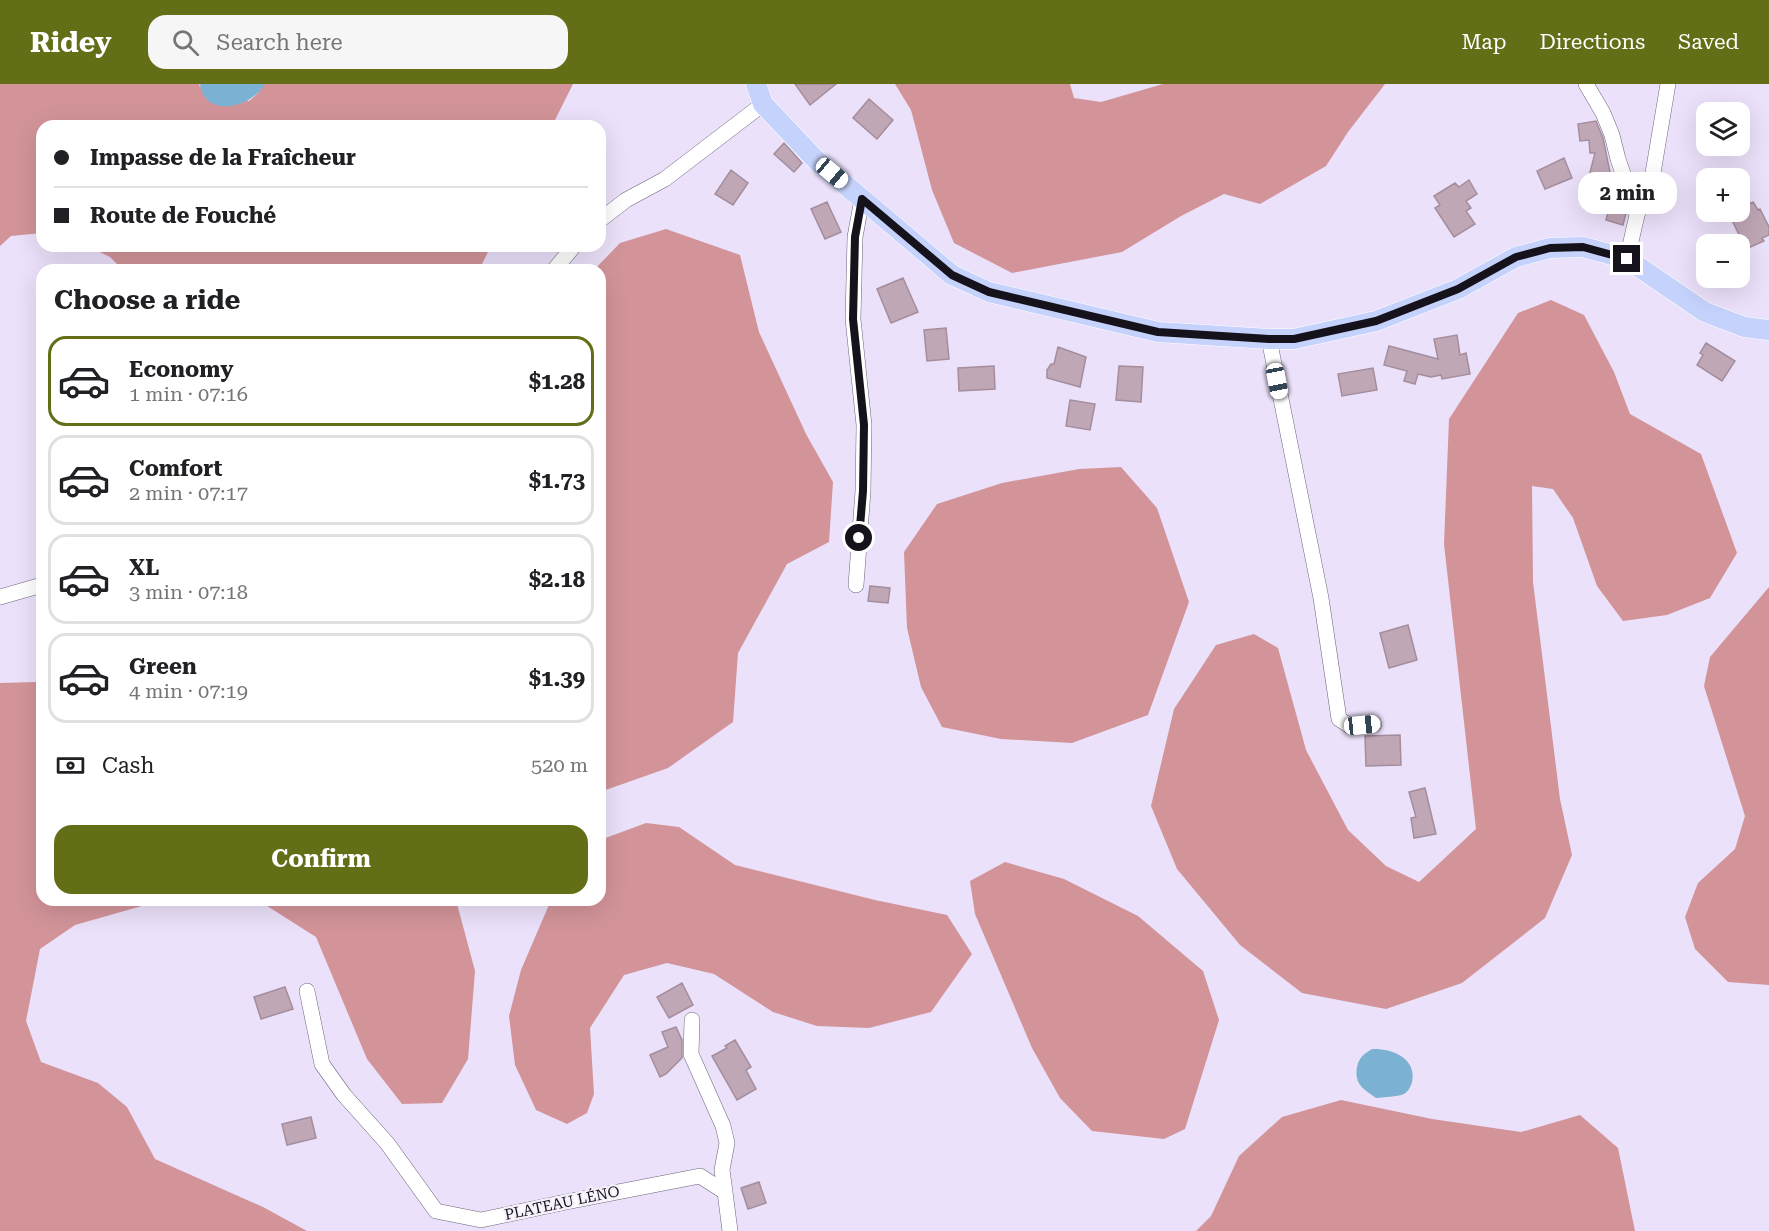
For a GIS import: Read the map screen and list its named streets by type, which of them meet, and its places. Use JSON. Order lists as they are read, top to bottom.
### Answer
{
  "streets": {
    "street": ["PLATEAU LÉNO"]
  },
  "page": {
    "header": "Ridey",
    "search": "Search here",
    "nav": ["Map", "Directions", "Saved"],
    "map_buttons": ["+", "−"],
    "banner": ["Impasse de la Fraîcheur", "Route de Fouché"],
    "bubble": "2 min",
    "heading": "Choose a ride",
    "list": [
      {
        "name": "Economy",
        "note": "1 min · 07:16",
        "value": "$1.28"
      },
      {
        "name": "Comfort",
        "note": "2 min · 07:17",
        "value": "$1.73"
      },
      {
        "name": "XL",
        "note": "3 min · 07:18",
        "value": "$2.18"
      },
      {
        "name": "Green",
        "note": "4 min · 07:19",
        "value": "$1.39"
      }
    ],
    "pay": ["Cash", "520 m"],
    "buttons": "Confirm"
  }
}
